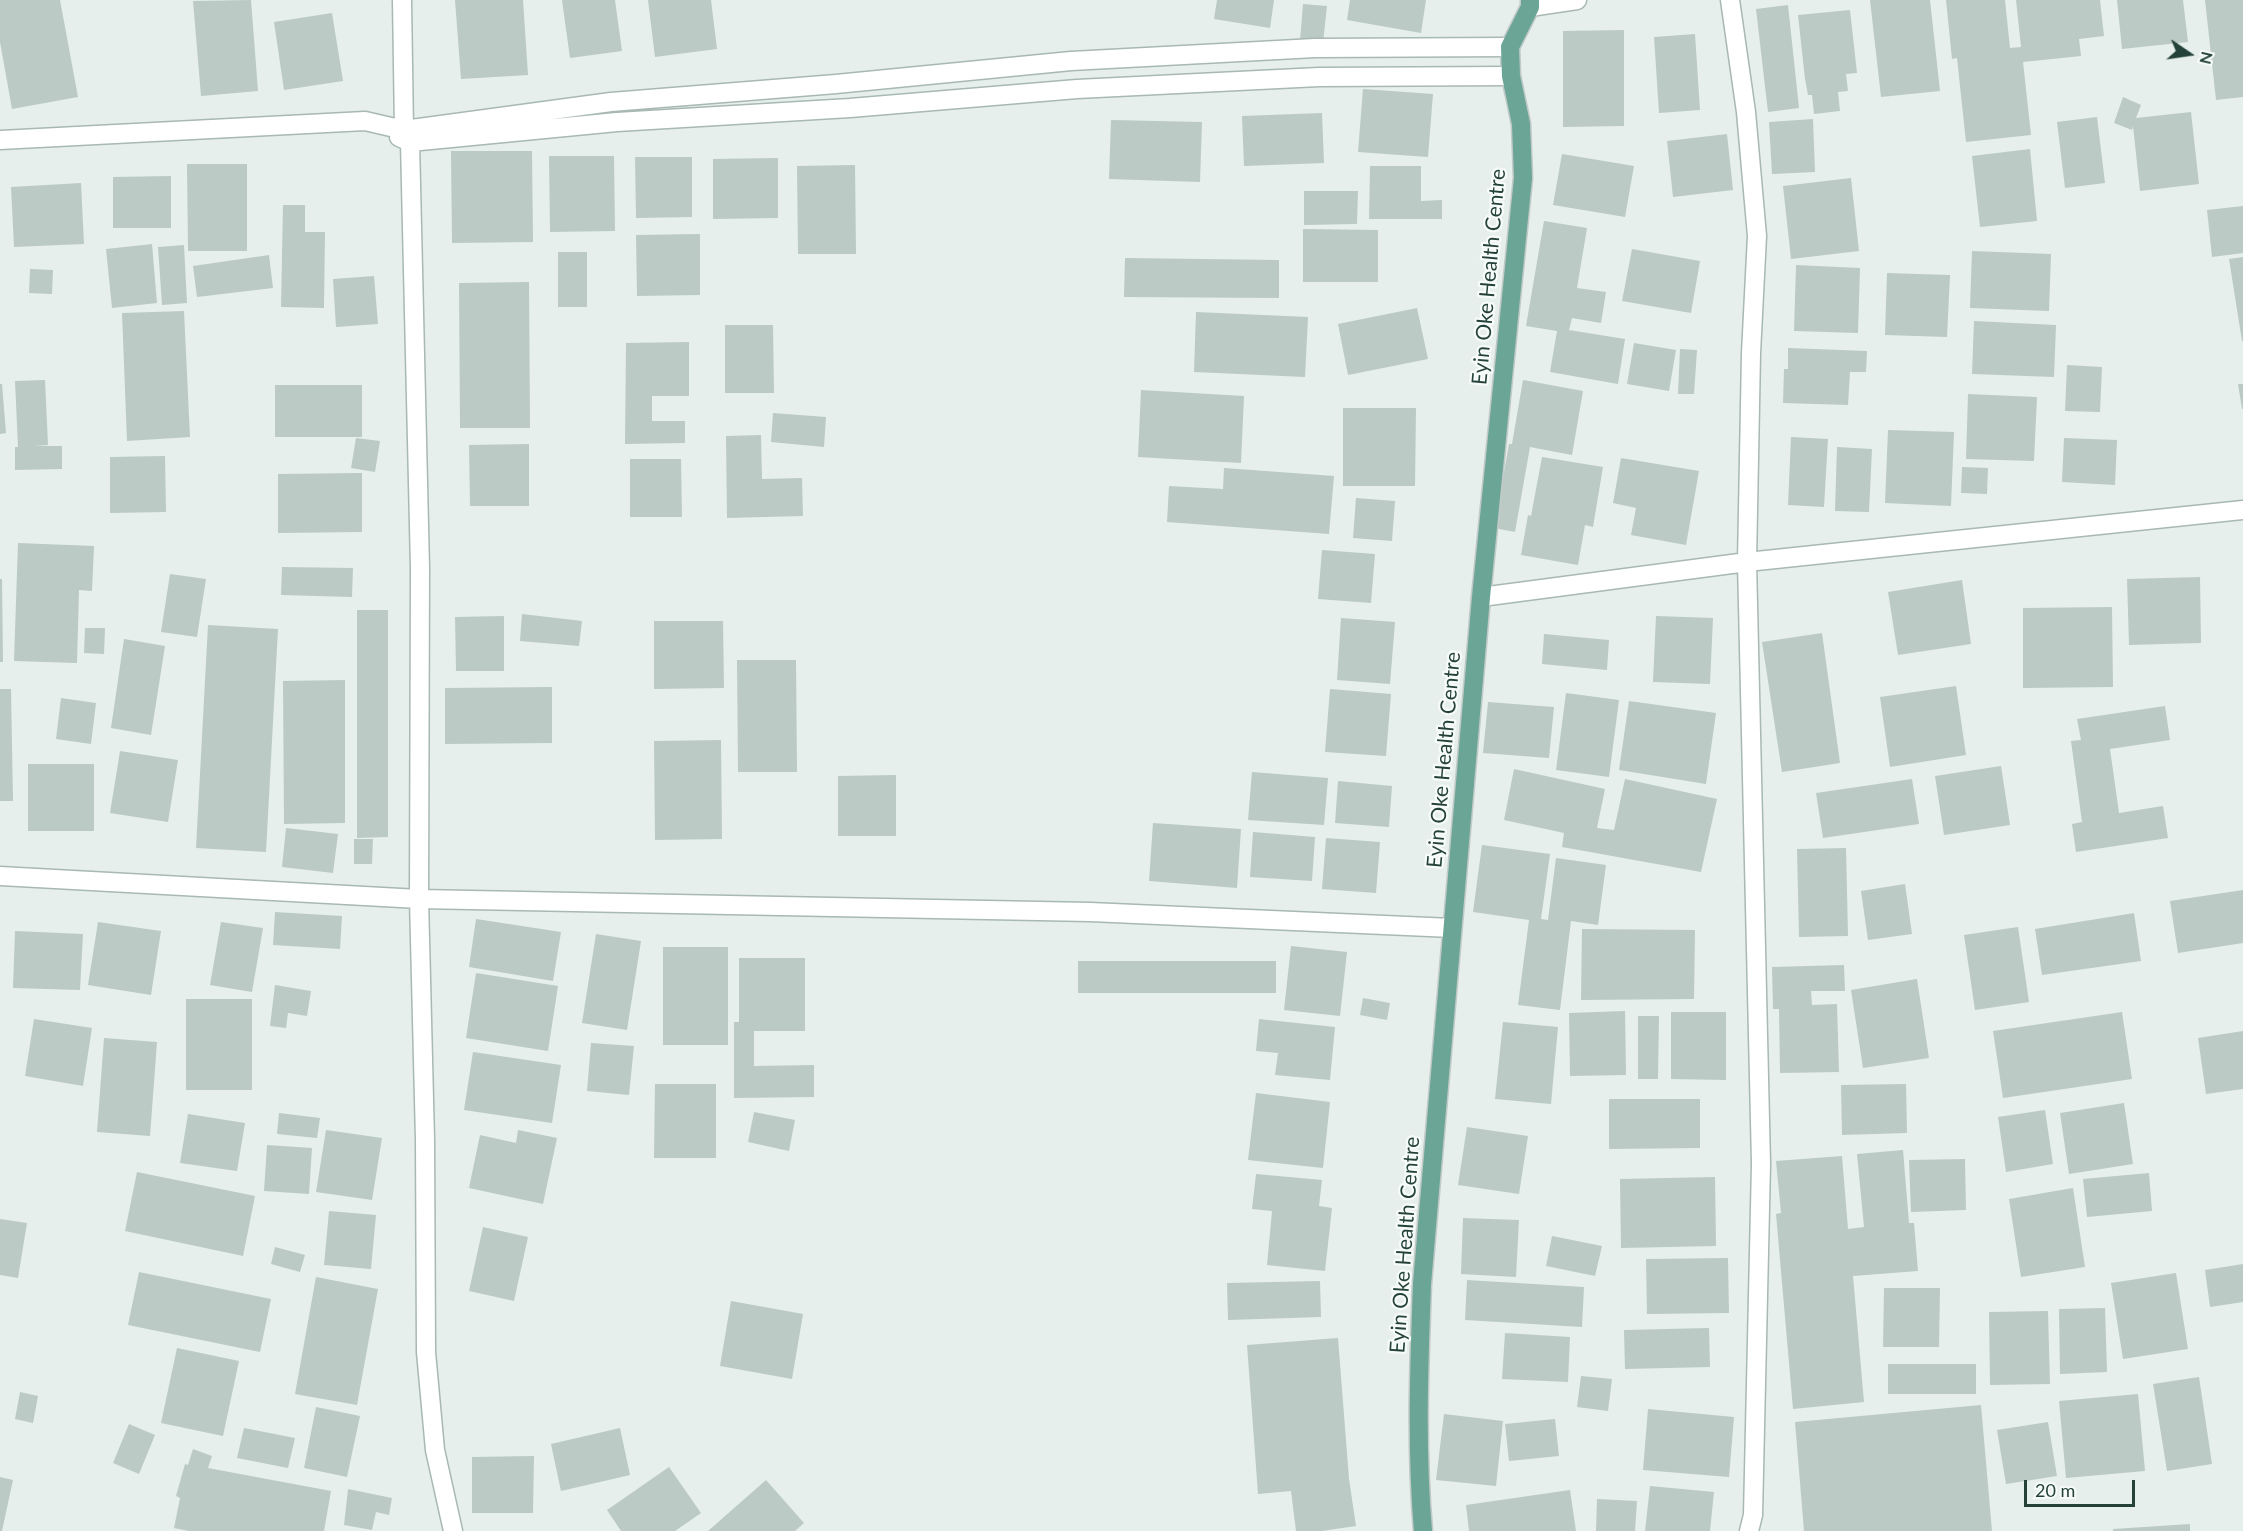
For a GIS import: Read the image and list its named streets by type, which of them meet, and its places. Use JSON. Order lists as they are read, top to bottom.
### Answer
{
  "streets": {
    "main road": ["Eyin Oke Health Centre"]
  },
  "scale_bar": "20 m",
  "north": "right"
}
